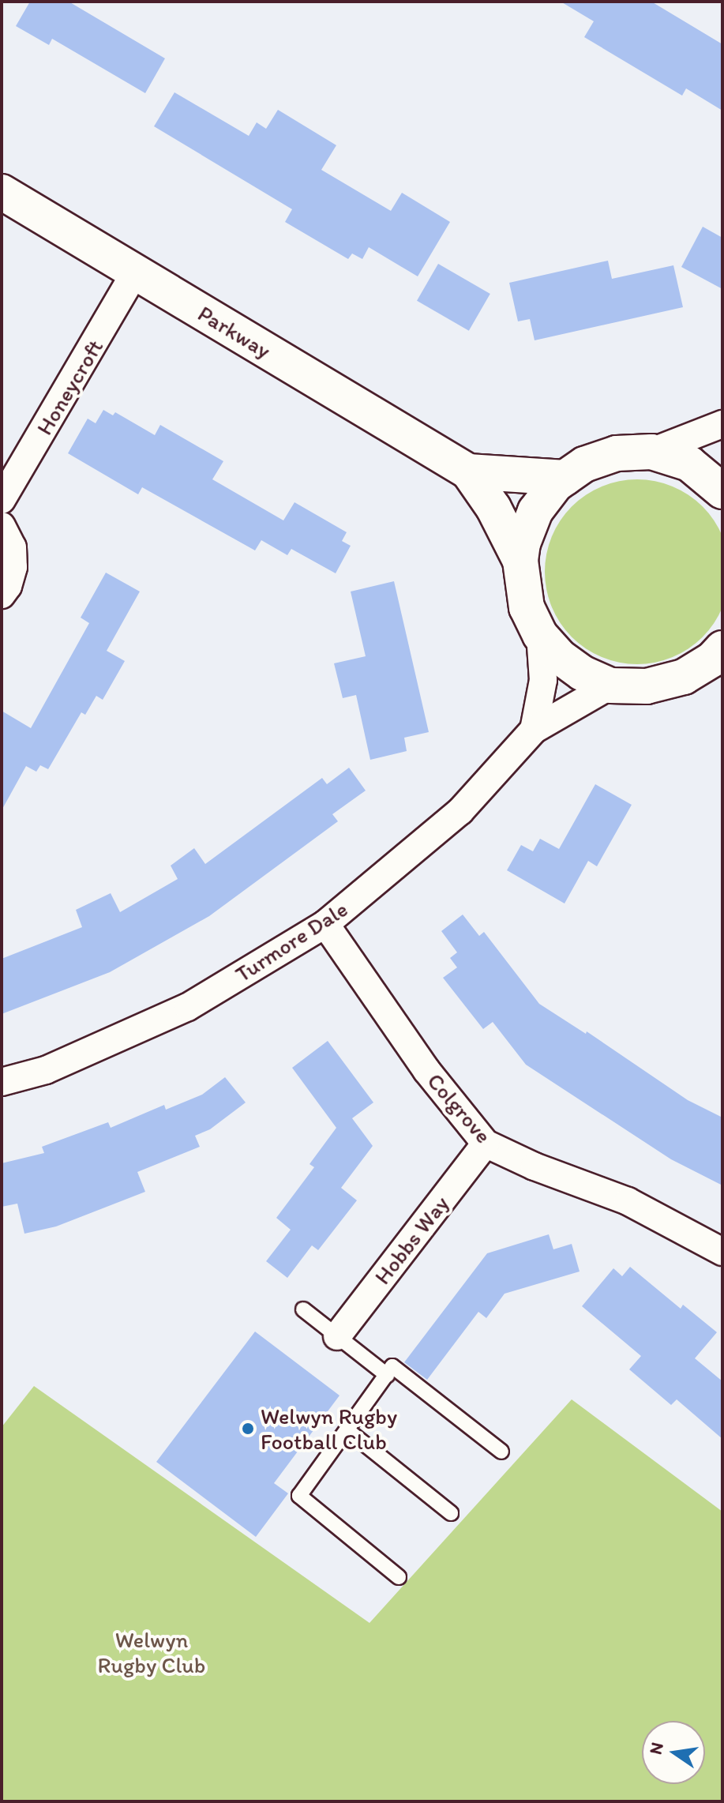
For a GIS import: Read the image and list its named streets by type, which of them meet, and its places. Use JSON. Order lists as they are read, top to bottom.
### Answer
{
  "streets": {
    "street": [
      "Parkway",
      "Honeycroft",
      "Turmore Dale",
      "Colgrove",
      "Hobbs Way"
    ]
  },
  "crossings": [
    ["Parkway", "Honeycroft"],
    ["Turmore Dale", "Colgrove"],
    ["Colgrove", "Hobbs Way"]
  ],
  "parks": ["Welwyn Rugby Club"],
  "places": ["Welwyn Rugby Football Club"],
  "north": "left"
}
